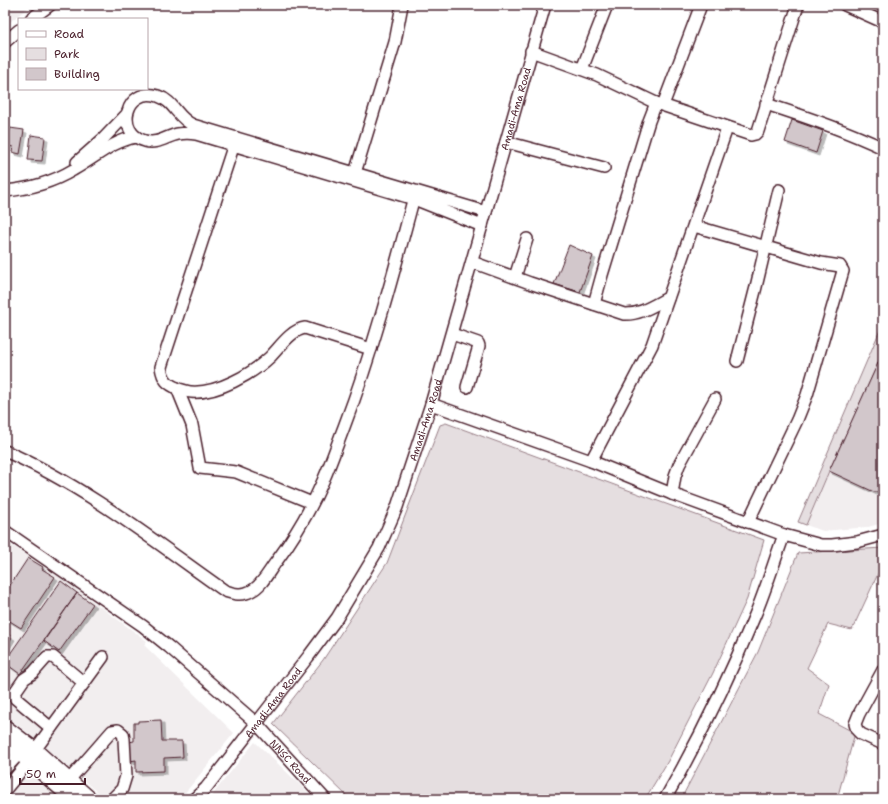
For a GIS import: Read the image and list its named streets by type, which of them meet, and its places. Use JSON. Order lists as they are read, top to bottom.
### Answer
{
  "streets": {
    "street": ["Amadi-Ama Road", "NNSC Road"]
  },
  "crossings": [
    ["Amadi-Ama Road", "NNSC Road"]
  ],
  "legend": ["Road", "Park", "Building"],
  "scale_bar": "50 m"
}
